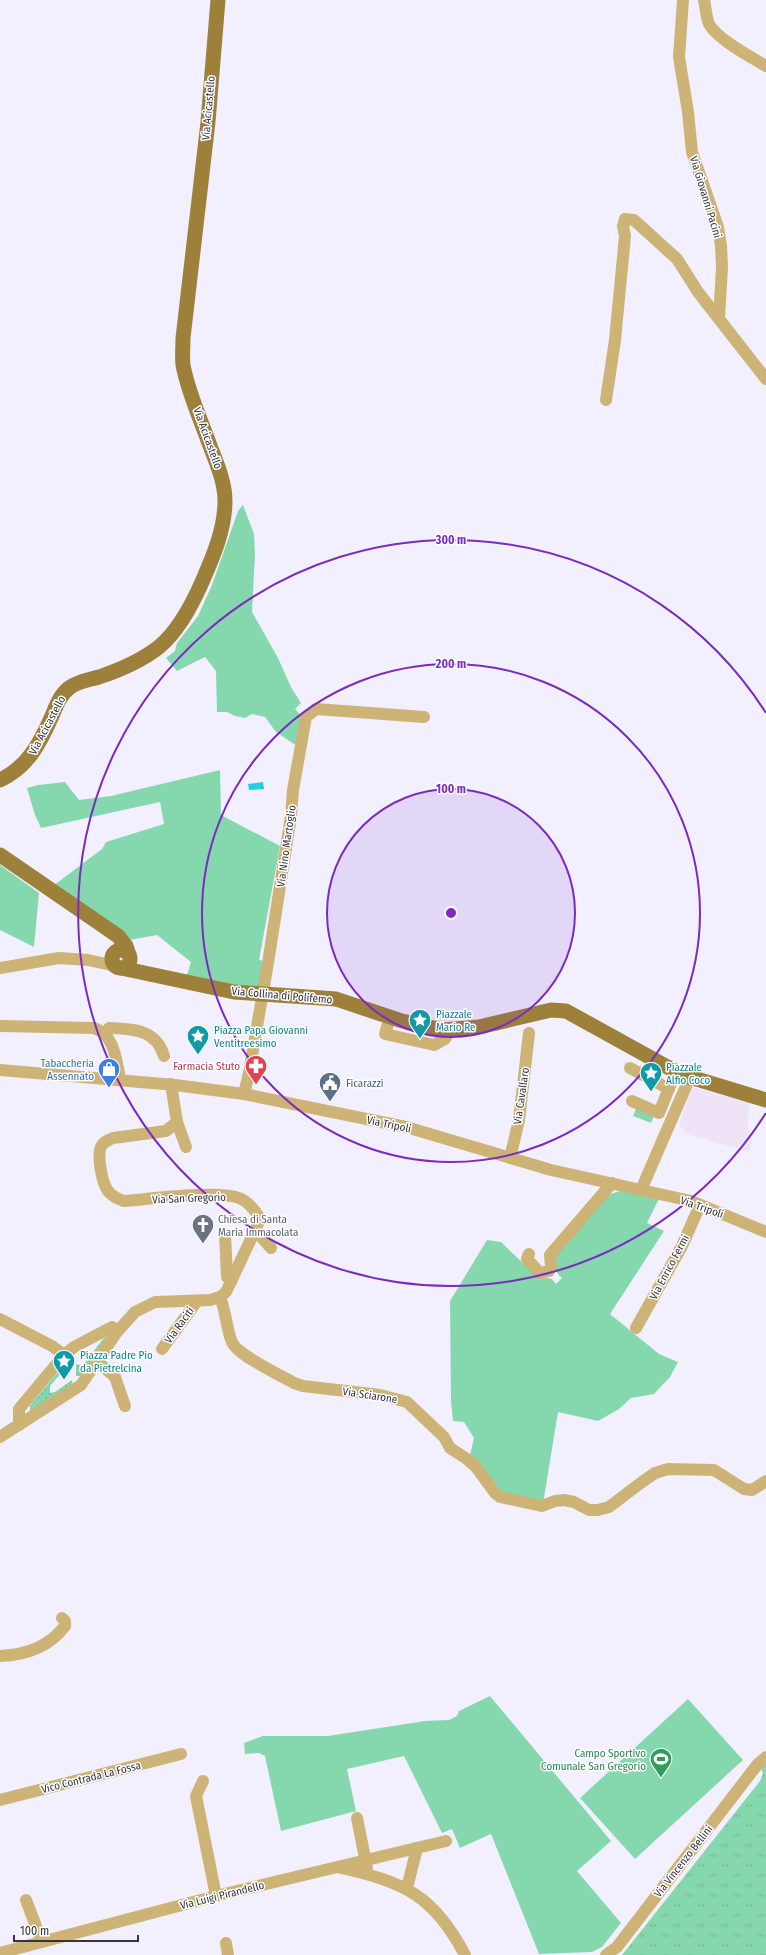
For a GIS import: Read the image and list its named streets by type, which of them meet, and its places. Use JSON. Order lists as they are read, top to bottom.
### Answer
{
  "streets": {
    "main road": ["Via Acicastello", "Via Collina di Polifemo"],
    "street": [
      "Via Giovanni Pacini",
      "Via Nino Martoglio",
      "Via Cavallaro",
      "Via Tripoli",
      "Via San Gregorio",
      "Via Enrico Fermi",
      "Via Raciti",
      "Via Sciarone",
      "Vico Contrada La Fossa",
      "Via Vincenzo Bellini",
      "Via Luigi Pirandello"
    ]
  },
  "crossings": [
    ["Via Nino Martoglio", "Via Collina di Polifemo"],
    ["Via Nino Martoglio", "Via Tripoli"],
    ["Via Cavallaro", "Via Tripoli"],
    ["Via Tripoli", "Via Enrico Fermi"],
    ["Via San Gregorio", "Via Sciarone"]
  ],
  "places": {
    "place": [
      "Piazzale Mario Re",
      "Piazza Papa Giovanni Ventitreesimo",
      "Piazzale Alfio Coco",
      "Piazza Padre Pio da Pietrelcina"
    ],
    "pharmacy": ["Farmacia Stuto"],
    "shop": ["Tabaccheria Assennato"],
    "public building": ["Ficarazzi"],
    "church": ["Chiesa di Santa Maria Immacolata"],
    "sports": ["Campo Sportivo Comunale San Gregorio"]
  },
  "scale_bar": "100 m",
  "rings": ["300 m", "200 m", "100 m"]
}
